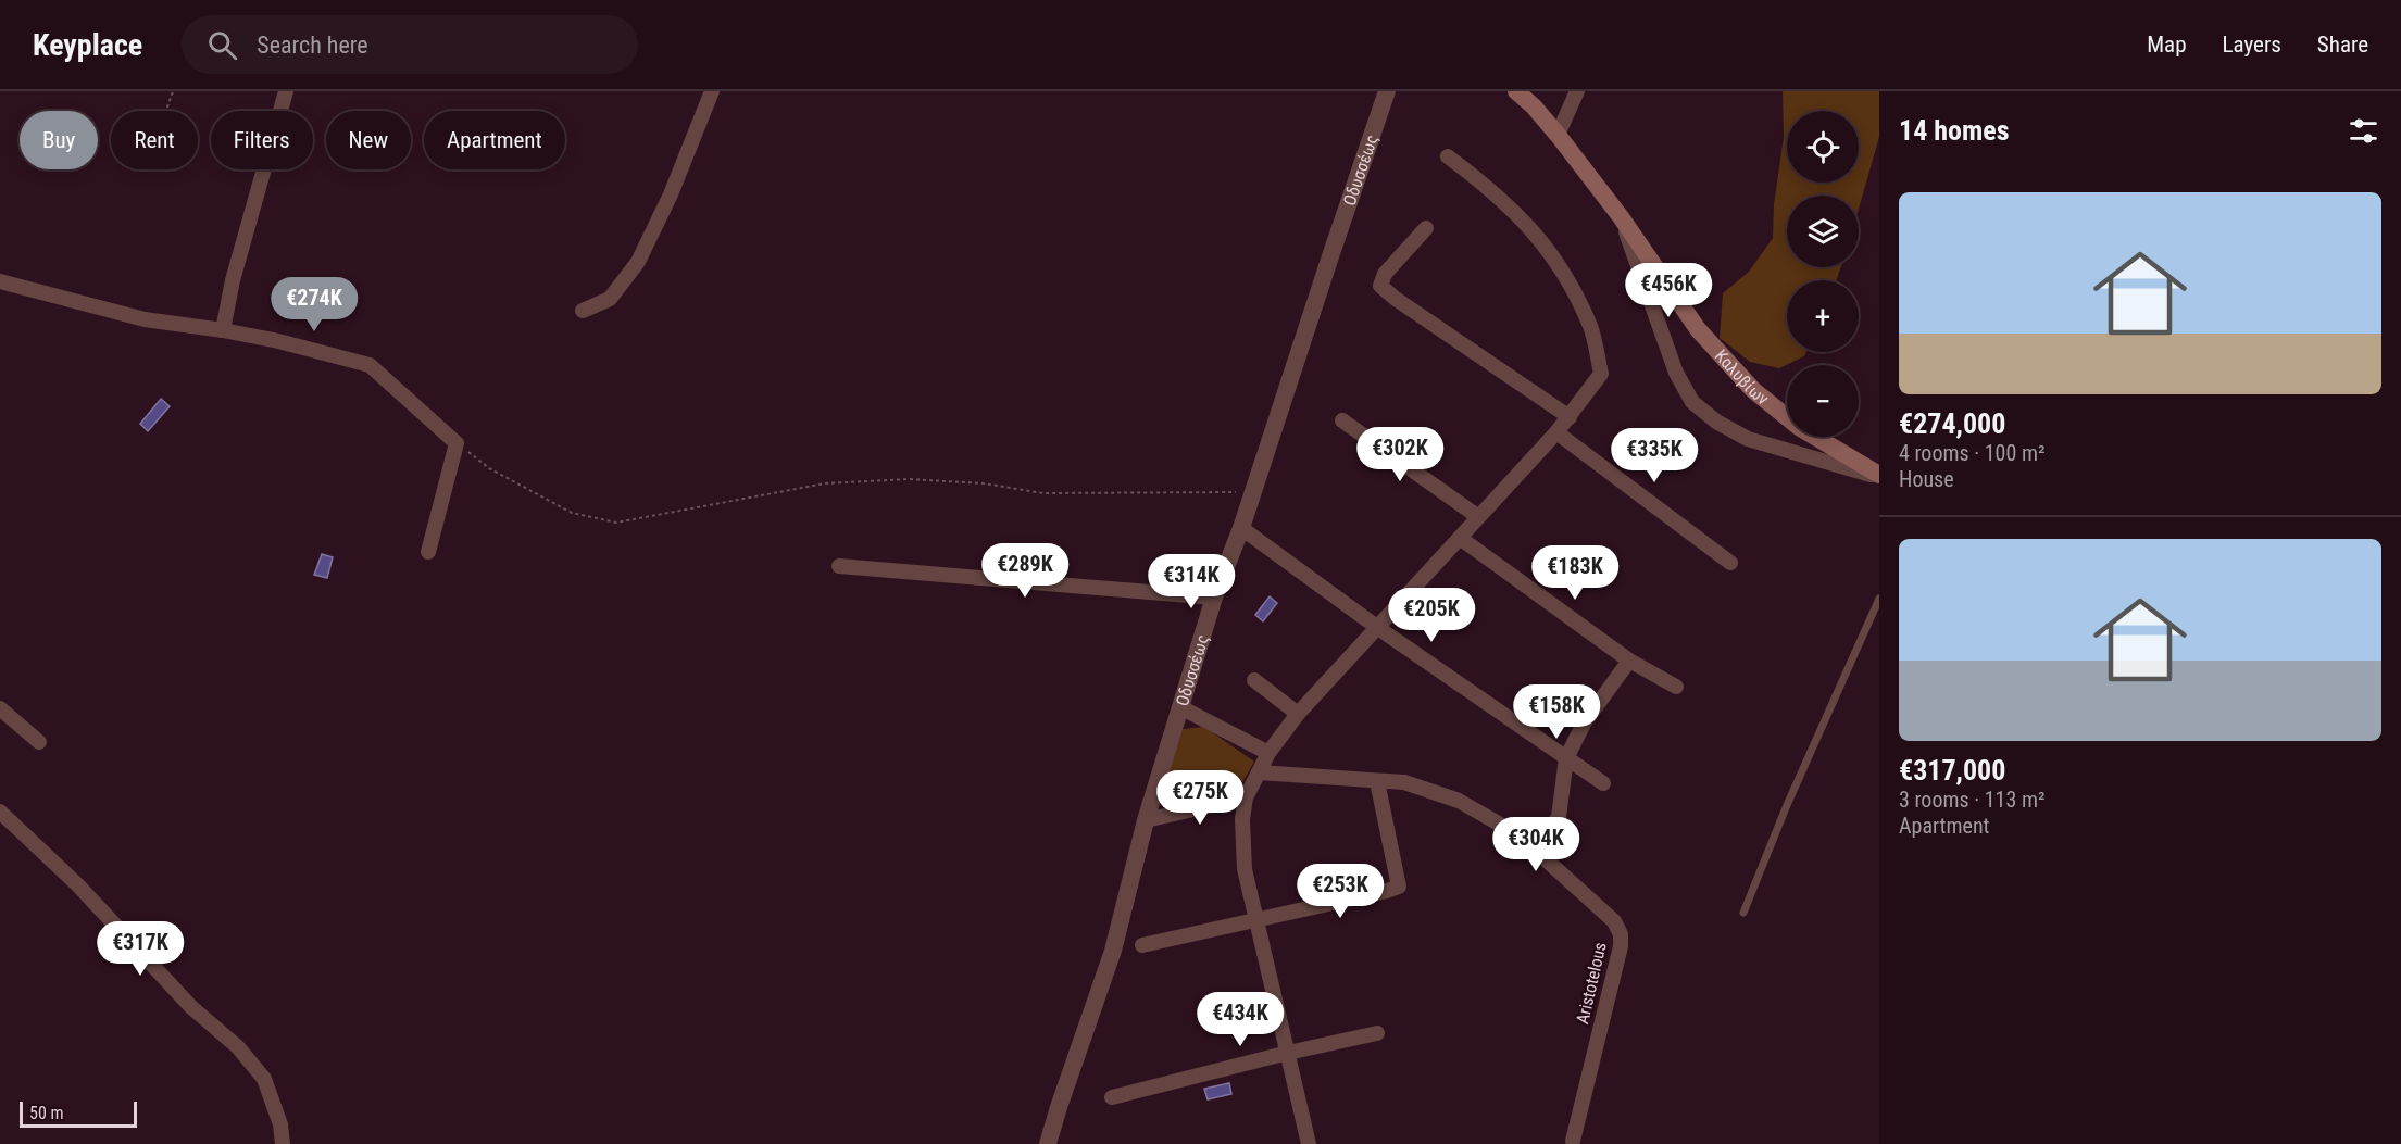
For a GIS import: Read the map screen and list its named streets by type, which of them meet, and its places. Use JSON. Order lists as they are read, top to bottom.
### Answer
{
  "streets": {
    "main road": ["Καλυβίων"],
    "street": ["Οδυσσέως", "Aristotelous"]
  },
  "scale_bar": "50 m",
  "page": {
    "header": "Keyplace",
    "search": "Search here",
    "nav": ["Map", "Layers", "Share"],
    "heading": "14 homes",
    "map_buttons": ["+", "−"],
    "chip": [
      "Buy",
      "Rent",
      "Filters",
      "New",
      "Apartment"
    ],
    "list": [
      {
        "name": "€274,000",
        "note": "4 rooms · 100 m² · House"
      },
      {
        "name": "€317,000",
        "note": "3 rooms · 113 m² · Apartment"
      }
    ],
    "price": [
      "€456K",
      "€274K",
      "€302K",
      "€335K",
      "€289K",
      "€183K",
      "€314K",
      "€205K",
      "€158K",
      "€275K",
      "€304K",
      "€253K",
      "€317K",
      "€434K"
    ],
    "scale": "50 m"
  }
}
